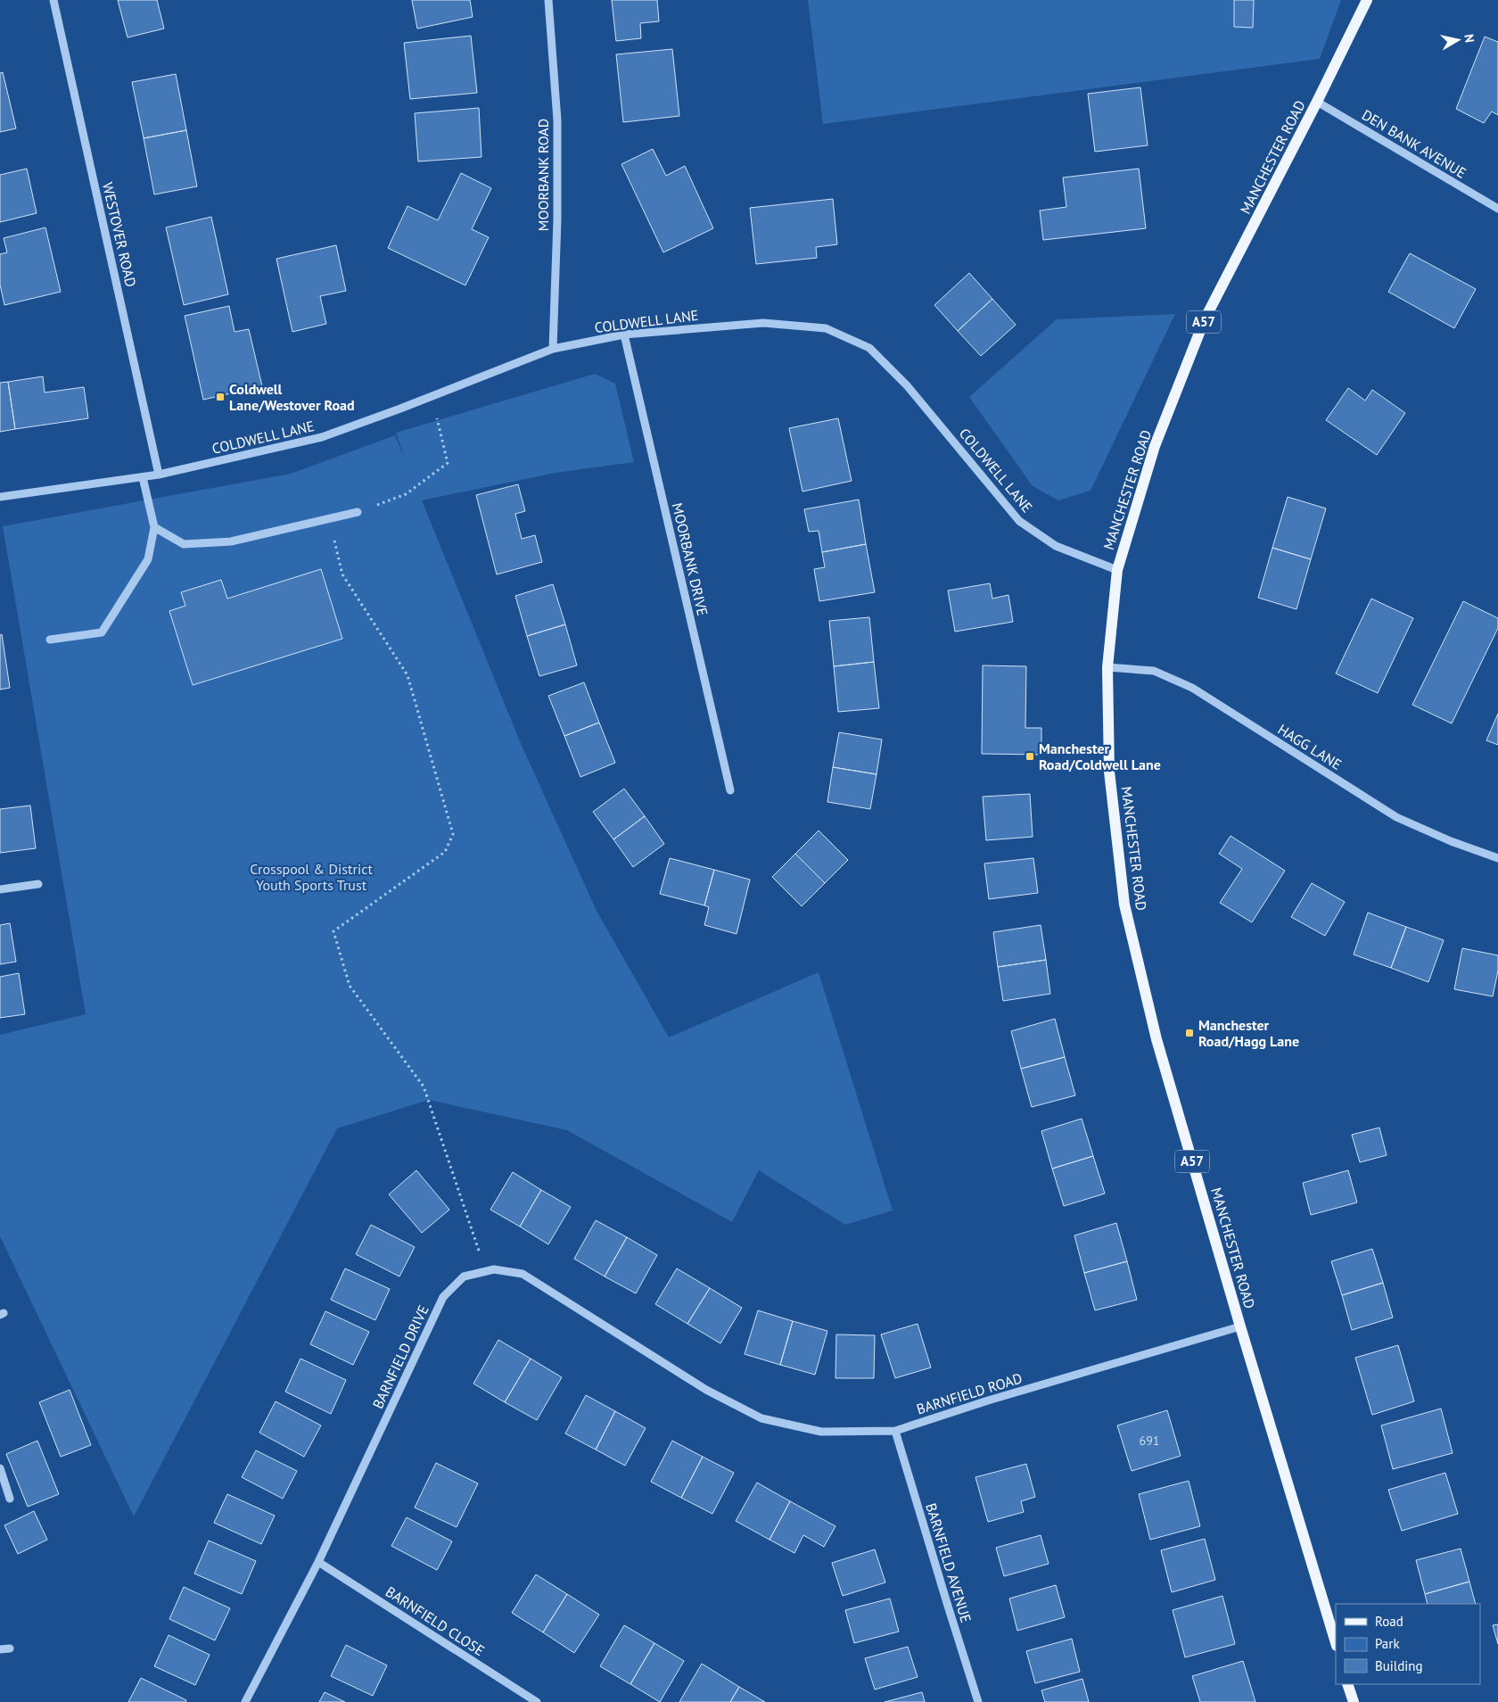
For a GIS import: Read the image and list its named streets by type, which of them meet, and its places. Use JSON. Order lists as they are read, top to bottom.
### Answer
{
  "streets": {
    "main road": ["MANCHESTER ROAD", "A57"],
    "street": [
      "DEN BANK AVENUE",
      "MOORBANK ROAD",
      "WESTOVER ROAD",
      "COLDWELL LANE",
      "MOORBANK DRIVE",
      "HAGG LANE",
      "BARNFIELD DRIVE",
      "BARNFIELD ROAD",
      "BARNFIELD AVENUE",
      "BARNFIELD CLOSE"
    ]
  },
  "crossings": [
    ["DEN BANK AVENUE", "MANCHESTER ROAD"],
    ["MANCHESTER ROAD", "COLDWELL LANE"],
    ["MANCHESTER ROAD", "HAGG LANE"],
    ["MANCHESTER ROAD", "BARNFIELD ROAD"],
    ["MOORBANK ROAD", "COLDWELL LANE"],
    ["WESTOVER ROAD", "COLDWELL LANE"],
    ["COLDWELL LANE", "MOORBANK DRIVE"],
    ["BARNFIELD DRIVE", "BARNFIELD ROAD"],
    ["BARNFIELD DRIVE", "BARNFIELD CLOSE"],
    ["BARNFIELD ROAD", "BARNFIELD AVENUE"]
  ],
  "parks": ["Crosspool & District Youth Sports Trust"],
  "places": {
    "transit": ["Coldwell Lane/Westover Road", "Manchester Road/Coldwell Lane", "Manchester Road/Hagg Lane"]
  },
  "house_numbers": ["691"],
  "legend": ["Road", "Park", "Building"],
  "north": "right"
}
